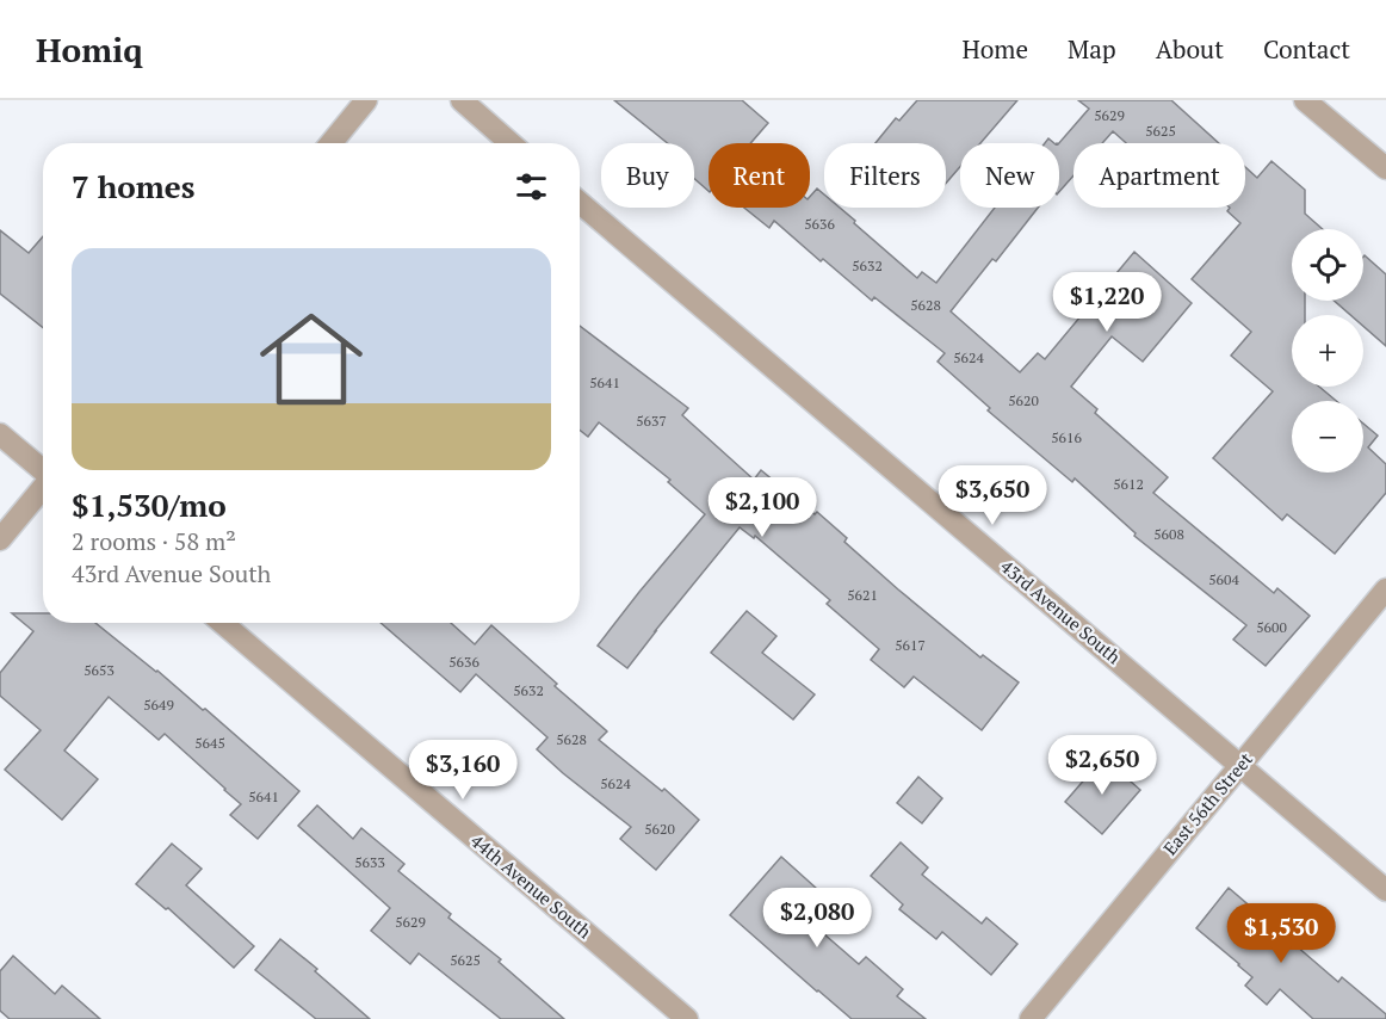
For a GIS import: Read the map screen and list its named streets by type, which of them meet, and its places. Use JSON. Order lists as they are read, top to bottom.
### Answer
{
  "streets": {
    "street": ["43rd Avenue South", "East 56th Street", "44th Avenue South"]
  },
  "crossings": [
    ["43rd Avenue South", "East 56th Street"]
  ],
  "house_numbers": [
    "5629",
    "5625",
    "5636",
    "5632",
    "5628",
    "5624",
    "5641",
    "5620",
    "5637",
    "5616",
    "5612",
    "5608",
    "5604",
    "5621",
    "5600",
    "5617",
    "5636",
    "5653",
    "5632",
    "5649",
    "5628",
    "5645",
    "5624",
    "5641",
    "5620",
    "5633",
    "5629",
    "5625"
  ],
  "page": {
    "header": "Homiq",
    "nav": [
      "Home",
      "Map",
      "About",
      "Contact"
    ],
    "chip": [
      "Buy",
      "Rent",
      "Filters",
      "New",
      "Apartment"
    ],
    "heading": "7 homes",
    "map_buttons": ["+", "−"],
    "list": [
      {
        "name": "$1,530/mo",
        "note": "2 rooms · 58 m² · 43rd Avenue South"
      }
    ],
    "price": [
      "$1,220",
      "$3,650",
      "$2,100",
      "$2,650",
      "$3,160",
      "$2,080",
      "$1,530"
    ]
  }
}
